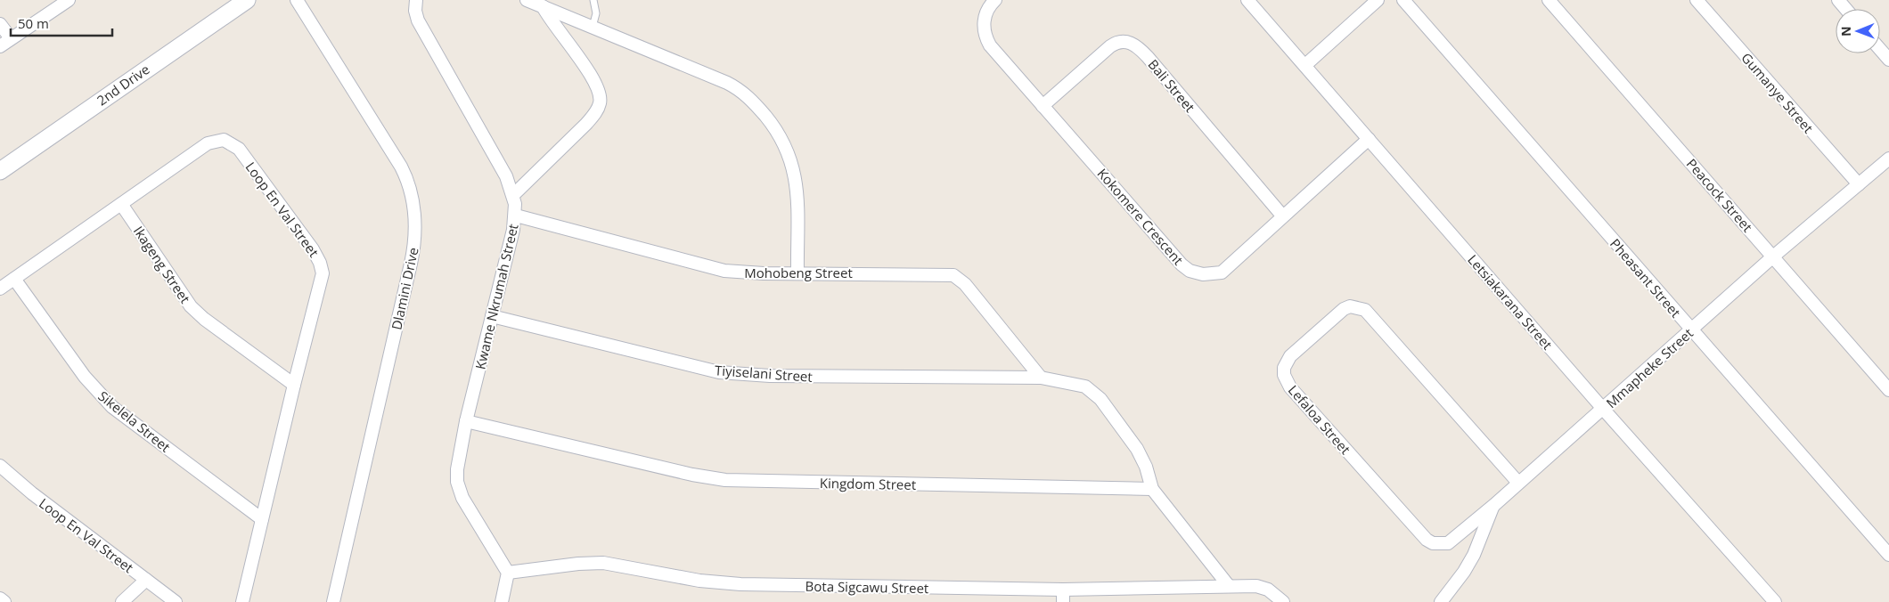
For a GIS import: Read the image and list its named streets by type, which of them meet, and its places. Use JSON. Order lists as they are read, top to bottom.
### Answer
{
  "streets": {
    "street": [
      "2nd Drive",
      "Bali Street",
      "Gumanye Street",
      "Peacock Street",
      "Loop En Val Street",
      "Kokomere Crescent",
      "Ikageng Street",
      "Mohobeng Street",
      "Pheasant Street",
      "Dlamini Drive",
      "Kwame Nkrumah Street",
      "Letsiakarana Street",
      "Mmapheke Street",
      "Tiyiselani Street",
      "Lefaloa Street",
      "Sikelela Street",
      "Kingdom Street",
      "Bota Sigcawu Street"
    ]
  },
  "crossings": [
    ["Bali Street", "Kokomere Crescent"],
    ["Gumanye Street", "Mmapheke Street"],
    ["Peacock Street", "Mmapheke Street"],
    ["Loop En Val Street", "Ikageng Street"],
    ["Loop En Val Street", "Sikelela Street"],
    ["Kokomere Crescent", "Letsiakarana Street"],
    ["Mohobeng Street", "Kwame Nkrumah Street"],
    ["Mohobeng Street", "Tiyiselani Street"],
    ["Pheasant Street", "Mmapheke Street"],
    ["Kwame Nkrumah Street", "Tiyiselani Street"],
    ["Kwame Nkrumah Street", "Kingdom Street"],
    ["Kwame Nkrumah Street", "Bota Sigcawu Street"],
    ["Letsiakarana Street", "Mmapheke Street"],
    ["Mmapheke Street", "Lefaloa Street"],
    ["Tiyiselani Street", "Kingdom Street"]
  ],
  "scale_bar": "50 m",
  "north": "left"
}
